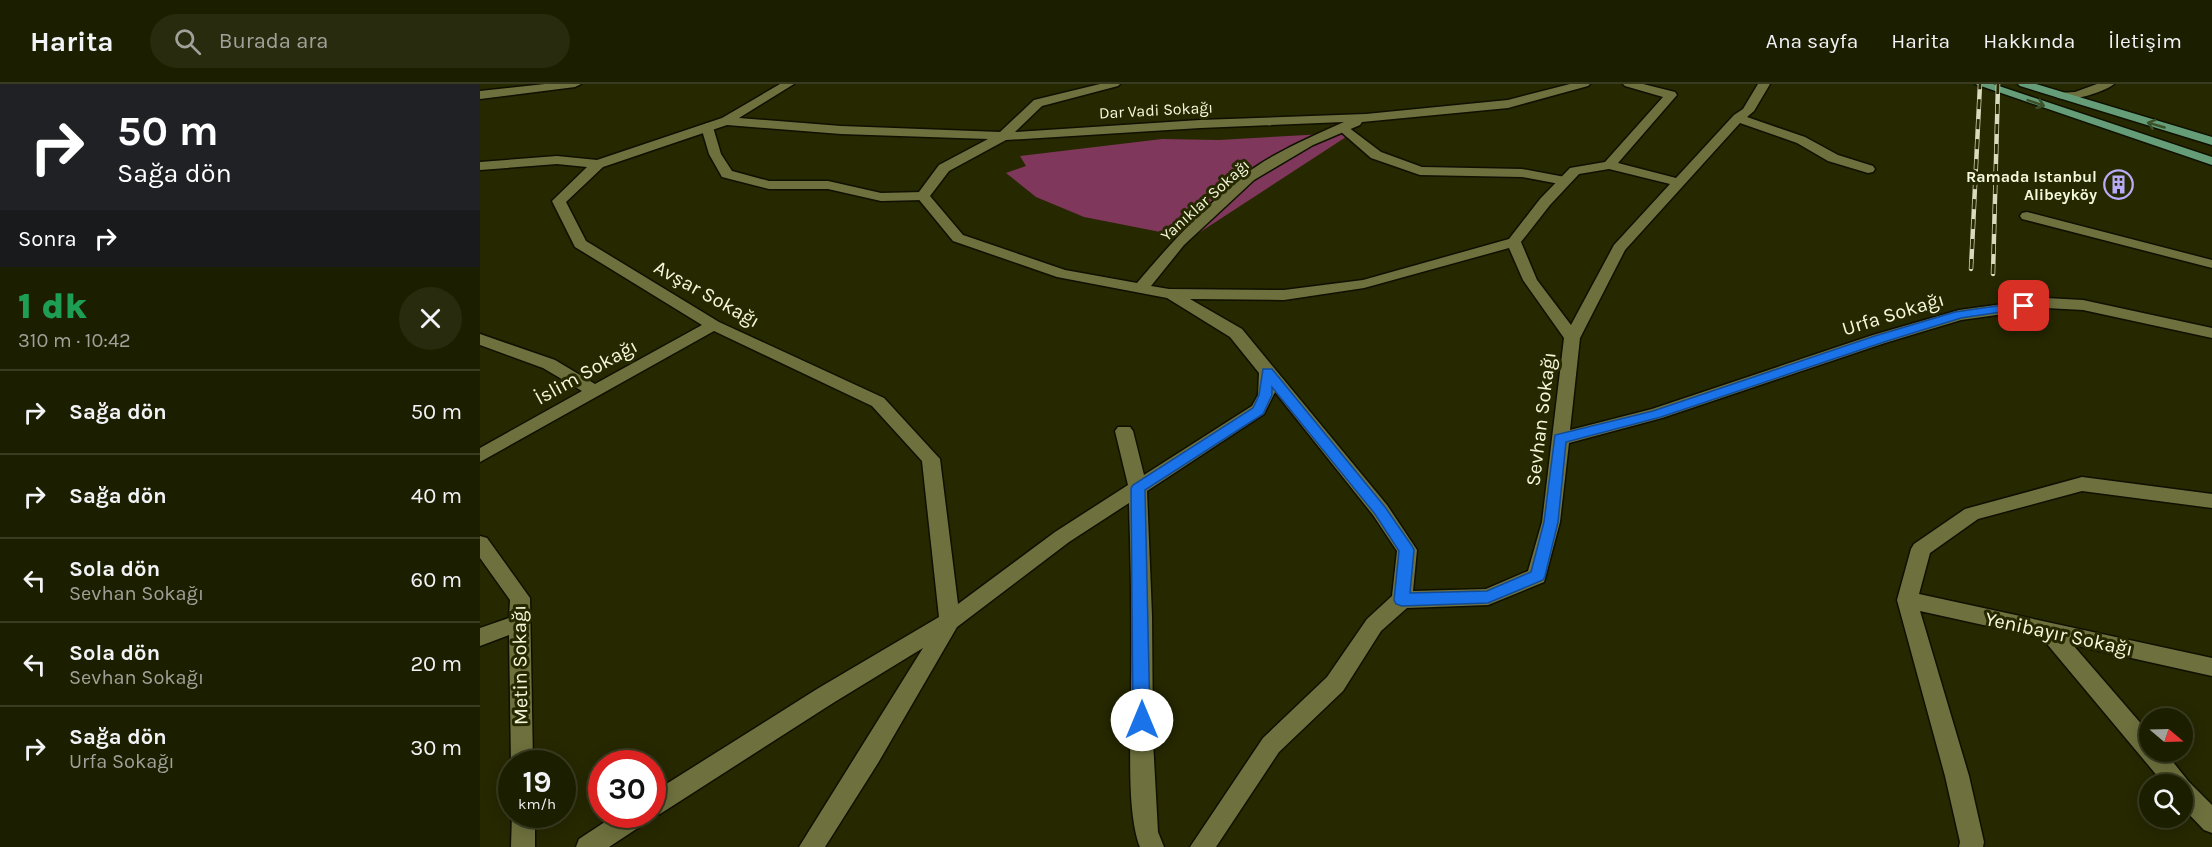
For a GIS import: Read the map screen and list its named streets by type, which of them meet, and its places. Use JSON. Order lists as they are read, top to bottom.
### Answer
{
  "streets": {
    "street": [
      "Dar Vadi Sokağı",
      "Yanıklar Sokağı",
      "Avşar Sokağı",
      "Urfa Sokağı",
      "İslim Sokağı",
      "Sevhan Sokağı",
      "Yenibayır Sokağı",
      "Metin Sokağı"
    ]
  },
  "crossings": [
    ["Dar Vadi Sokağı", "Yanıklar Sokağı"],
    ["Dar Vadi Sokağı", "Avşar Sokağı"],
    ["Avşar Sokağı", "İslim Sokağı"],
    ["Urfa Sokağı", "Sevhan Sokağı"]
  ],
  "places": {
    "building": ["Ramada Istanbul Alibeyköy"]
  },
  "north": "right",
  "page": {
    "header": "Harita",
    "search": "Burada ara",
    "nav": [
      "Ana sayfa",
      "Harita",
      "Hakkında",
      "İletişim"
    ],
    "turn": ["50 m", "Sağa dön"],
    "then": "Sonra",
    "heading": ["1 dk", "310 m · 10:42"],
    "list": [
      {
        "name": "Sağa dön",
        "value": "50 m"
      },
      {
        "name": "Sağa dön",
        "value": "40 m"
      },
      {
        "name": "Sola dön",
        "note": "Sevhan Sokağı",
        "value": "60 m"
      },
      {
        "name": "Sola dön",
        "note": "Sevhan Sokağı",
        "value": "20 m"
      },
      {
        "name": "Sağa dön",
        "note": "Urfa Sokağı",
        "value": "30 m"
      }
    ],
    "speed": "19 km/h",
    "limit": "30"
  }
}
